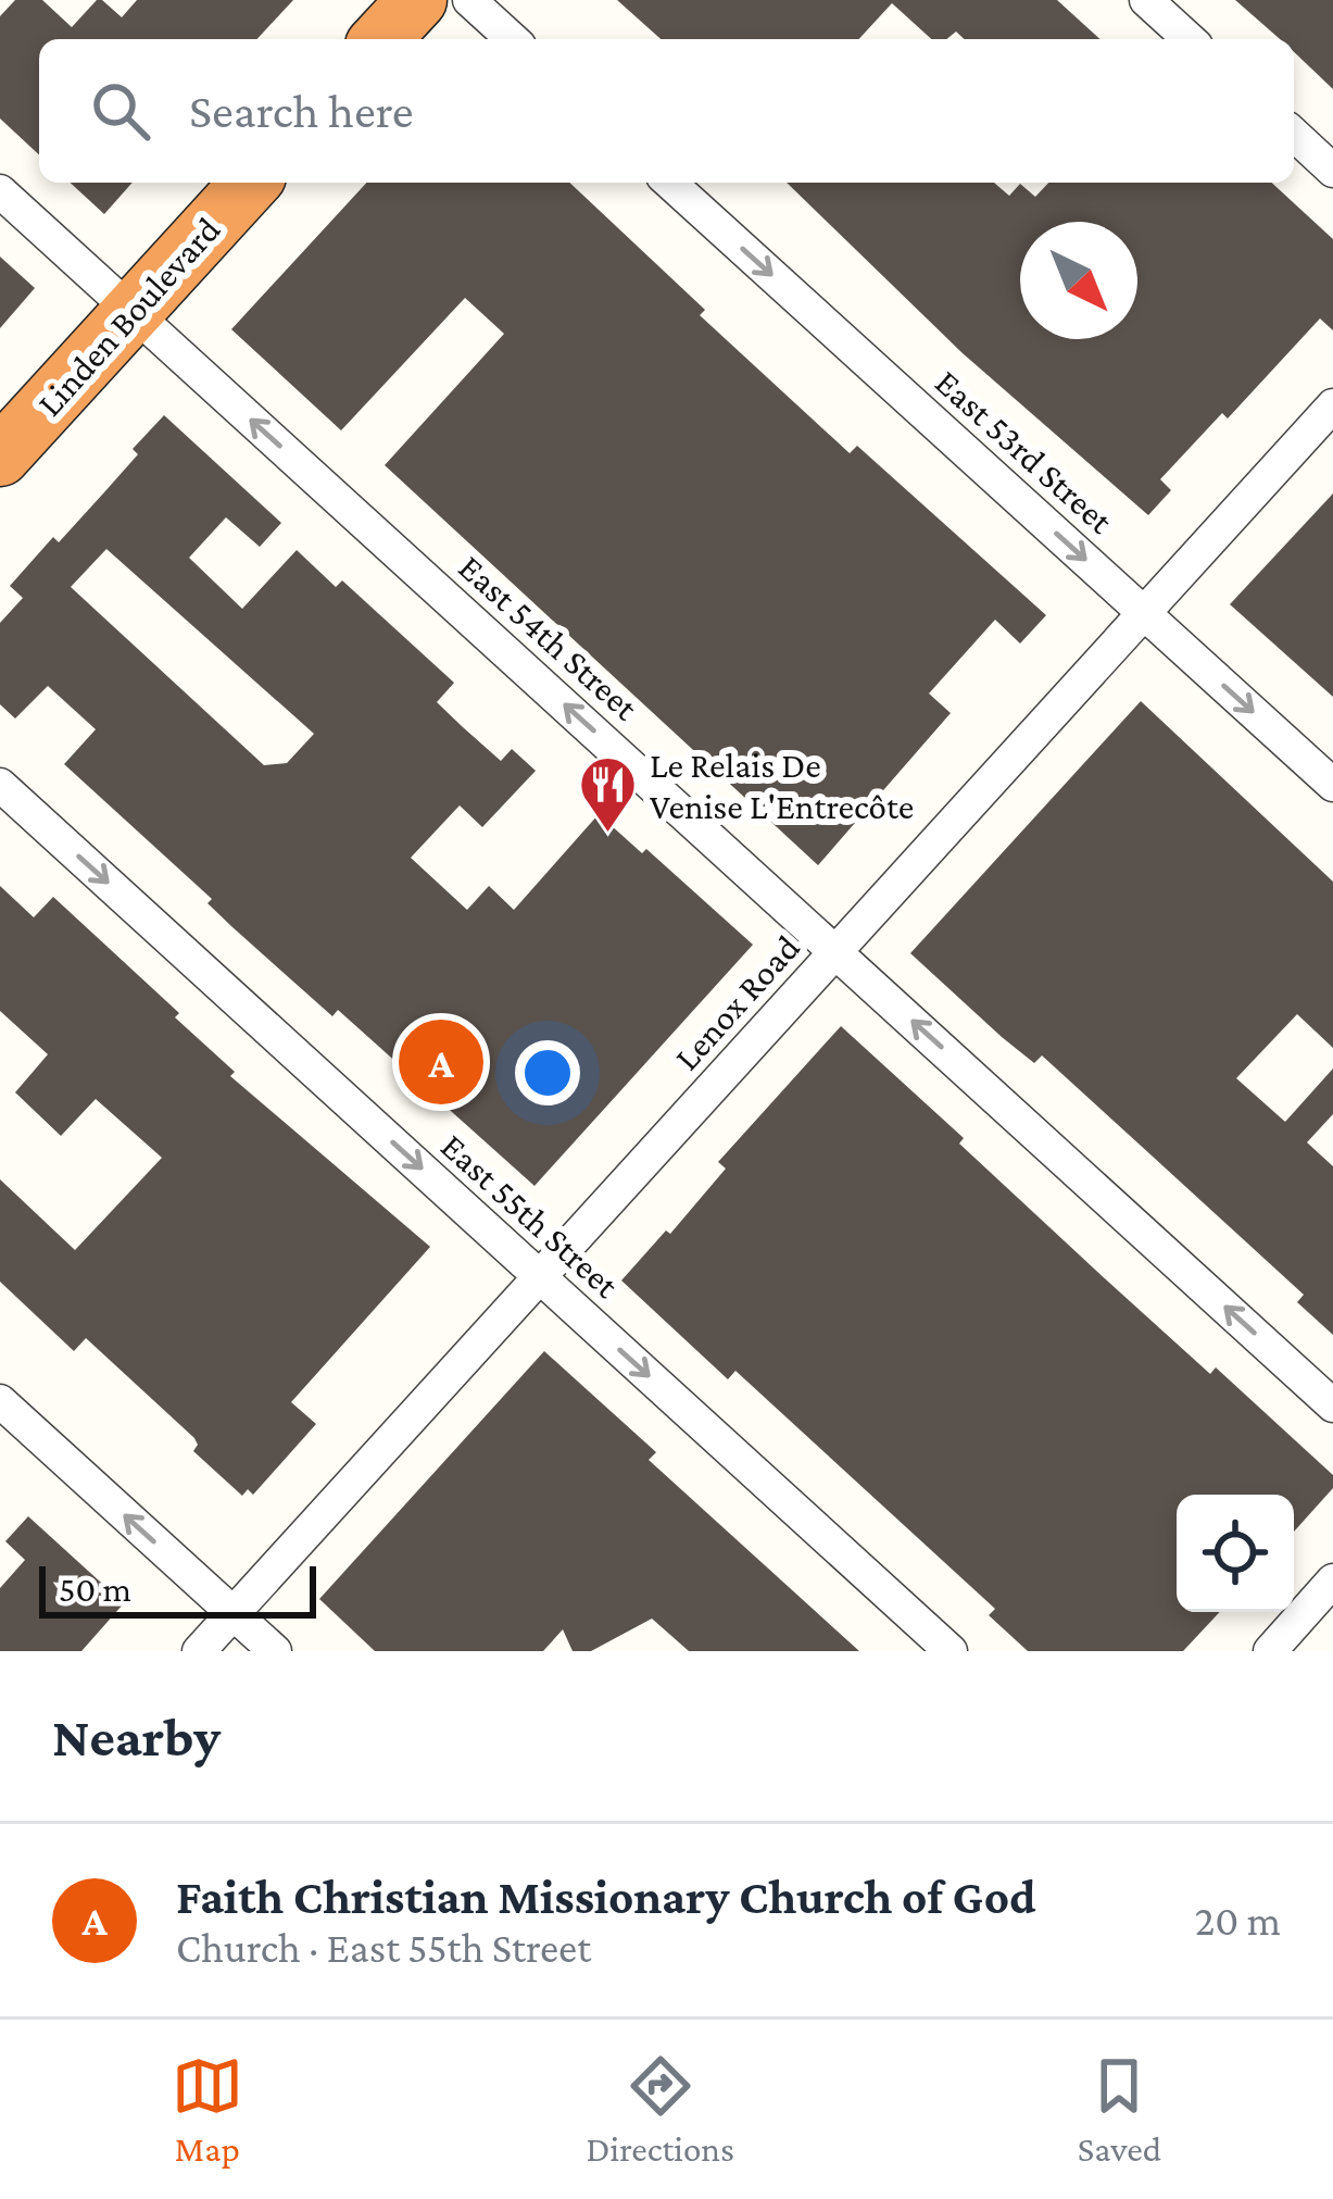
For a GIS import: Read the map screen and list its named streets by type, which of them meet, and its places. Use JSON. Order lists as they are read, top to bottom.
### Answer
{
  "streets": {
    "highway": ["Linden Boulevard"],
    "street": [
      "East 53rd Street",
      "East 54th Street",
      "Lenox Road",
      "East 55th Street"
    ]
  },
  "crossings": [
    ["Linden Boulevard", "East 54th Street"],
    ["East 53rd Street", "Lenox Road"],
    ["East 54th Street", "Lenox Road"],
    ["Lenox Road", "East 55th Street"]
  ],
  "one_way": ["East 53rd Street", "East 54th Street", "East 55th Street"],
  "places": {
    "restaurant": ["Le Relais De Venise L'Entrecôte"]
  },
  "scale_bar": "50 m",
  "north": "bottom right",
  "page": {
    "search": "Search here",
    "pins": "A",
    "scale": "50 m",
    "heading": "Nearby",
    "list": [
      {
        "mark": "A",
        "name": "Faith Christian Missionary Church of God",
        "note": "Church · East 55th Street",
        "value": "20 m"
      }
    ],
    "nav": ["Map", "Directions", "Saved"]
  }
}
